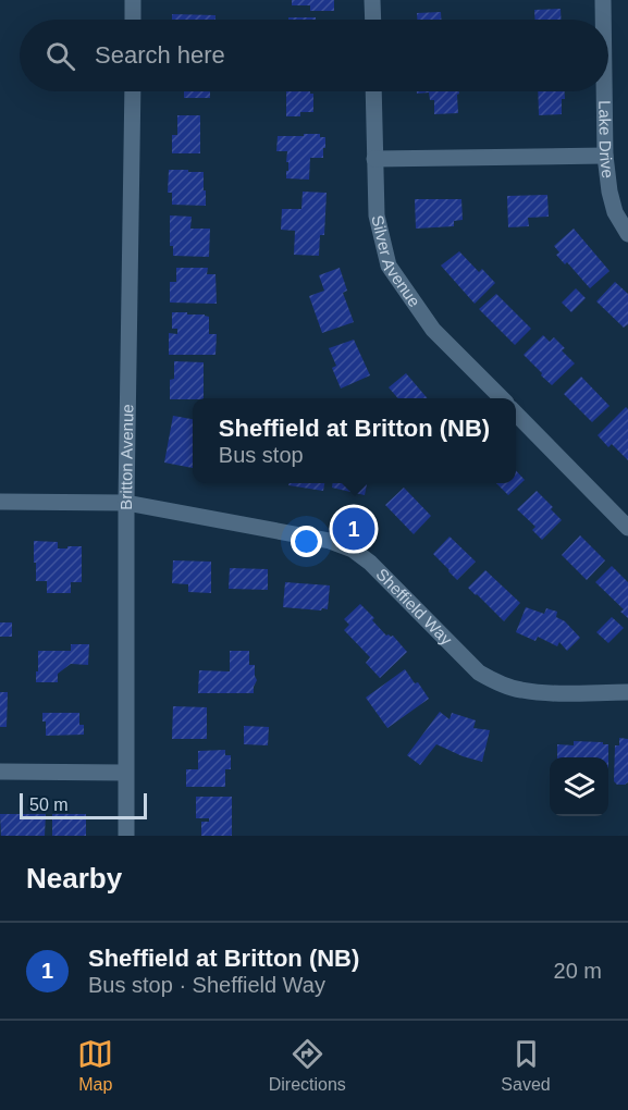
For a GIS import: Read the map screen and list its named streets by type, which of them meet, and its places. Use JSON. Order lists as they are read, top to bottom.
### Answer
{
  "streets": {
    "street": [
      "Lake Drive",
      "Silver Avenue",
      "Britton Avenue",
      "Sheffield Way"
    ]
  },
  "crossings": [
    ["Britton Avenue", "Sheffield Way"]
  ],
  "scale_bar": "50 m",
  "page": {
    "search": "Search here",
    "popup": ["Sheffield at Britton (NB)", "Bus stop"],
    "pins": "1",
    "scale": "50 m",
    "heading": "Nearby",
    "list": [
      {
        "mark": "1",
        "name": "Sheffield at Britton (NB)",
        "note": "Bus stop · Sheffield Way",
        "value": "20 m"
      }
    ],
    "nav": ["Map", "Directions", "Saved"]
  }
}
